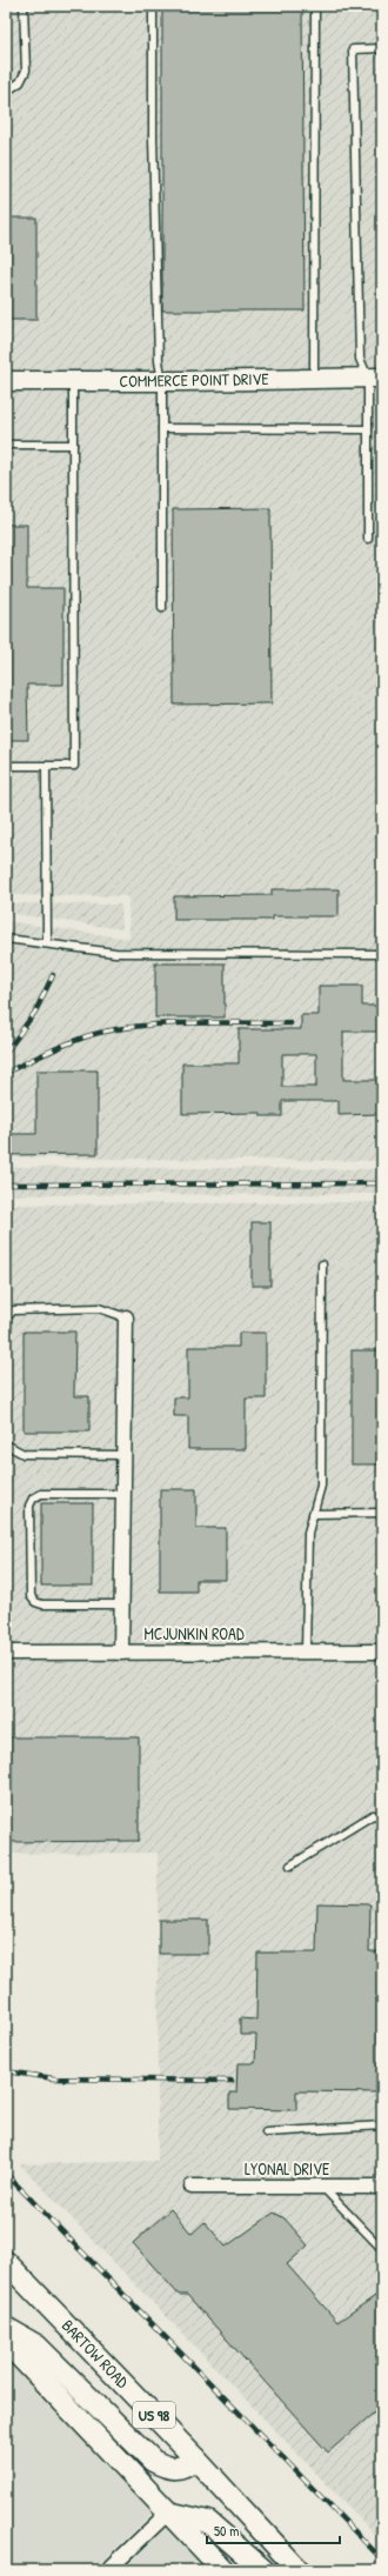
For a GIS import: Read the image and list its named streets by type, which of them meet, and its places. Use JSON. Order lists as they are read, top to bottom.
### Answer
{
  "streets": {
    "main road": ["BARTOW ROAD", "US 98"],
    "street": ["COMMERCE POINT DRIVE", "MCJUNKIN ROAD", "LYONAL DRIVE"]
  },
  "scale_bar": "50 m"
}
